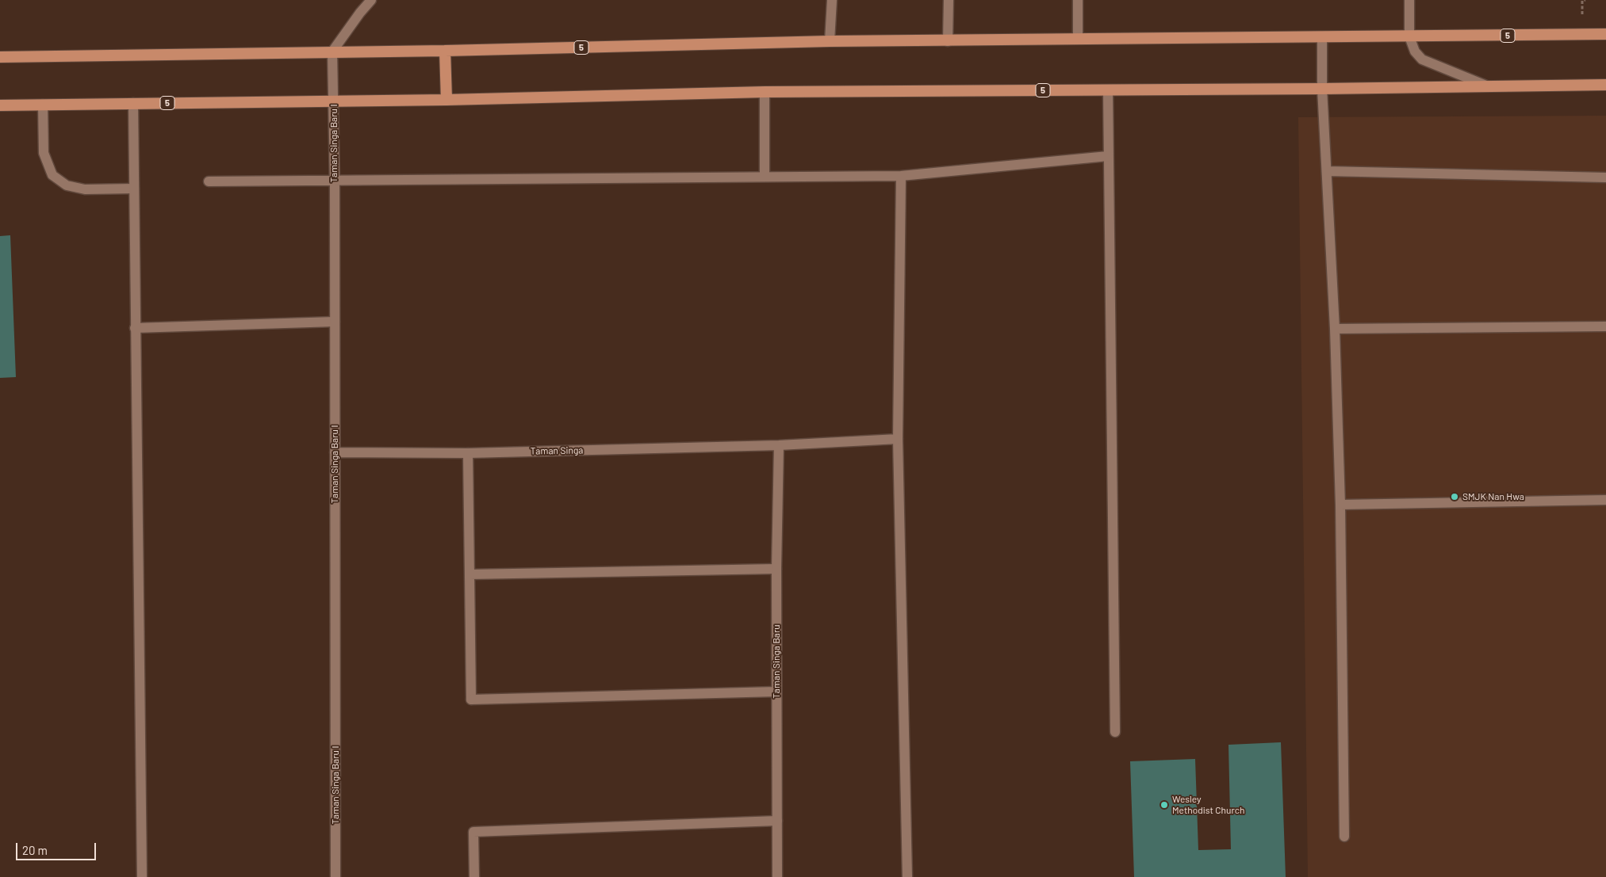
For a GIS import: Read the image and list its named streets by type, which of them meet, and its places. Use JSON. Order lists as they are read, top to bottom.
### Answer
{
  "streets": {
    "highway": ["5"],
    "street": ["Taman Singa Baru I", "Taman Singa", "Taman Singa Baru"]
  },
  "crossings": [
    ["5", "Taman Singa Baru I"],
    ["Taman Singa Baru I", "Taman Singa"],
    ["Taman Singa", "Taman Singa Baru"]
  ],
  "places": ["SMJK Nan Hwa", "Wesley Methodist Church"],
  "scale_bar": "20 m"
}
